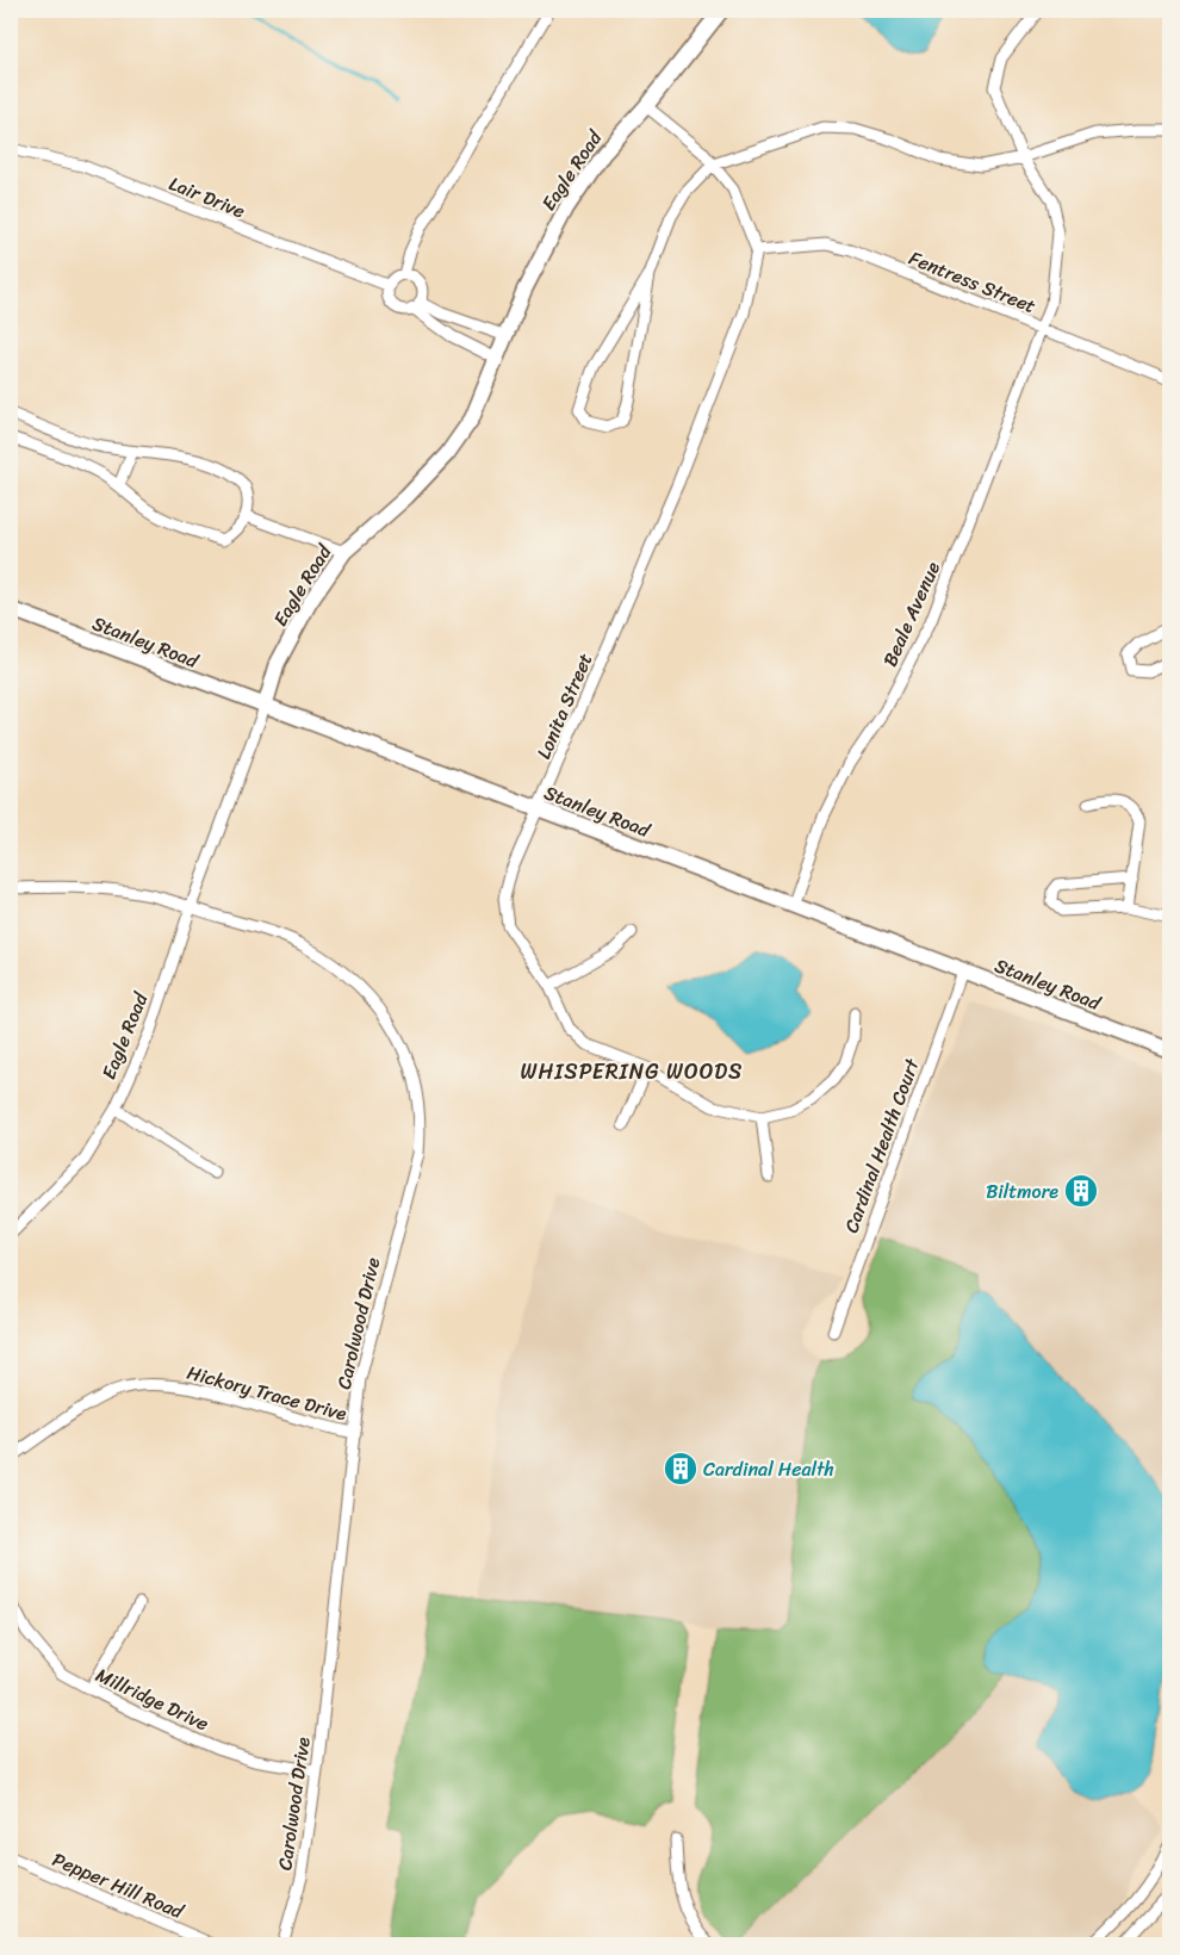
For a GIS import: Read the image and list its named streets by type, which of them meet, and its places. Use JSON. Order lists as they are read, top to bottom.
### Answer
{
  "streets": {
    "street": [
      "Eagle Road",
      "Lair Drive",
      "Fentress Street",
      "Beale Avenue",
      "Stanley Road",
      "Lonita Street",
      "Cardinal Health Court",
      "Carolwood Drive",
      "Hickory Trace Drive",
      "Millridge Drive",
      "Pepper Hill Road"
    ]
  },
  "crossings": [
    ["Eagle Road", "Stanley Road"],
    ["Eagle Road", "Carolwood Drive"],
    ["Fentress Street", "Beale Avenue"],
    ["Fentress Street", "Lonita Street"],
    ["Beale Avenue", "Stanley Road"],
    ["Stanley Road", "Lonita Street"],
    ["Stanley Road", "Cardinal Health Court"],
    ["Carolwood Drive", "Hickory Trace Drive"],
    ["Carolwood Drive", "Millridge Drive"]
  ],
  "districts": ["WHISPERING WOODS"],
  "places": {
    "building": ["Biltmore", "Cardinal Health"]
  }
}
